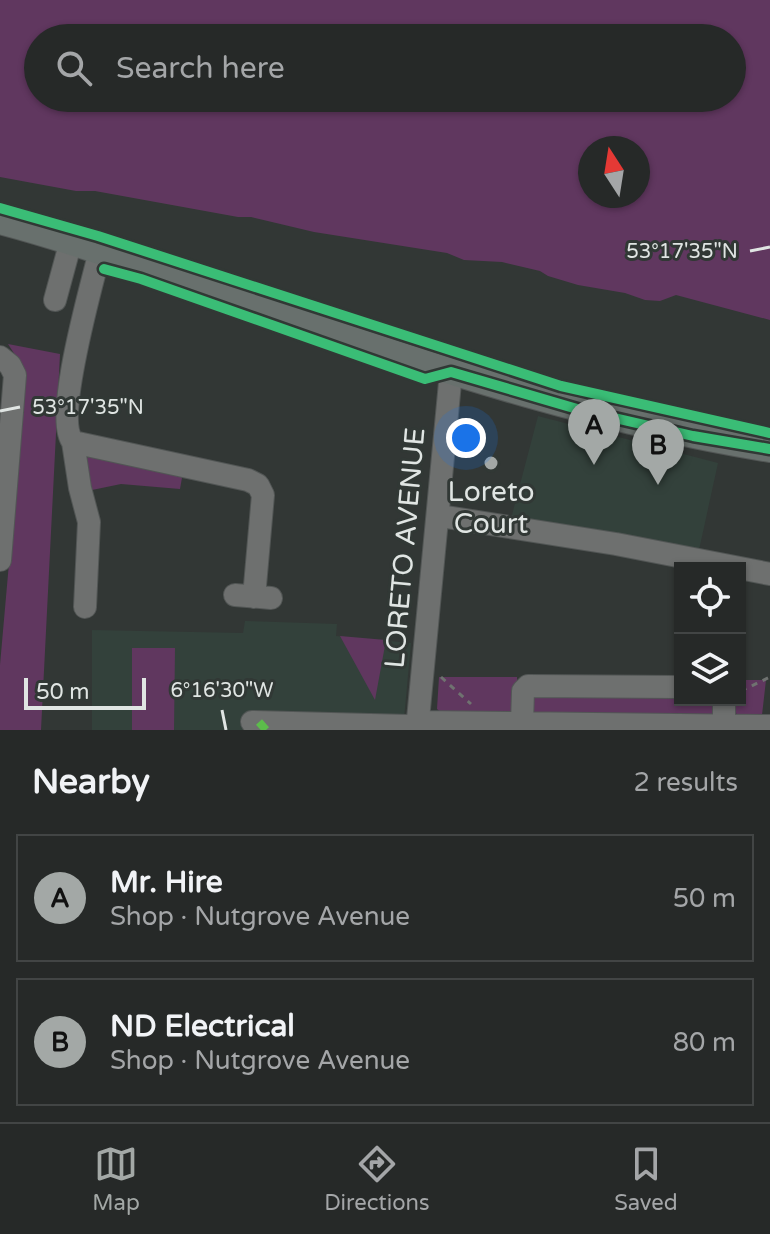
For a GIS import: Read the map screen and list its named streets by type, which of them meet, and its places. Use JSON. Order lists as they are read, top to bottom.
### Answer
{
  "streets": {
    "street": ["LORETO AVENUE"]
  },
  "places": ["Loreto Court"],
  "scale_bar": "50 m",
  "north": "top",
  "page": {
    "search": "Search here",
    "pins": ["A", "B"],
    "scale": "50 m",
    "heading": ["Nearby", "2 results"],
    "list": [
      {
        "mark": "A",
        "name": "Mr. Hire",
        "note": "Shop · Nutgrove Avenue",
        "value": "50 m"
      },
      {
        "mark": "B",
        "name": "ND Electrical",
        "note": "Shop · Nutgrove Avenue",
        "value": "80 m"
      }
    ],
    "nav": ["Map", "Directions", "Saved"]
  },
  "coordinates": ["53°17'35\"N", "6°16'30\"W"]
}
